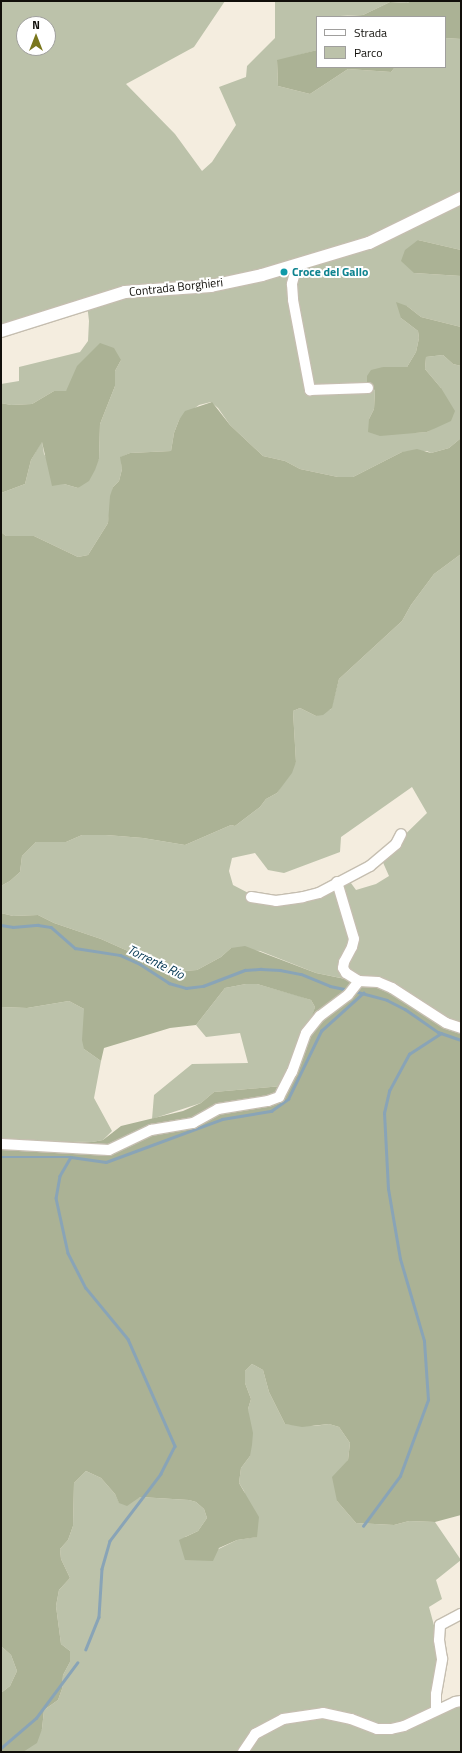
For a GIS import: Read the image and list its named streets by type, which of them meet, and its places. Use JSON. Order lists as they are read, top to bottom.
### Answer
{
  "streets": {
    "street": ["Contrada Borghieri"]
  },
  "water": ["Torrente Rio"],
  "places": ["Croce del Gallo"],
  "legend": ["Strada", "Parco"],
  "north": "top"
}
